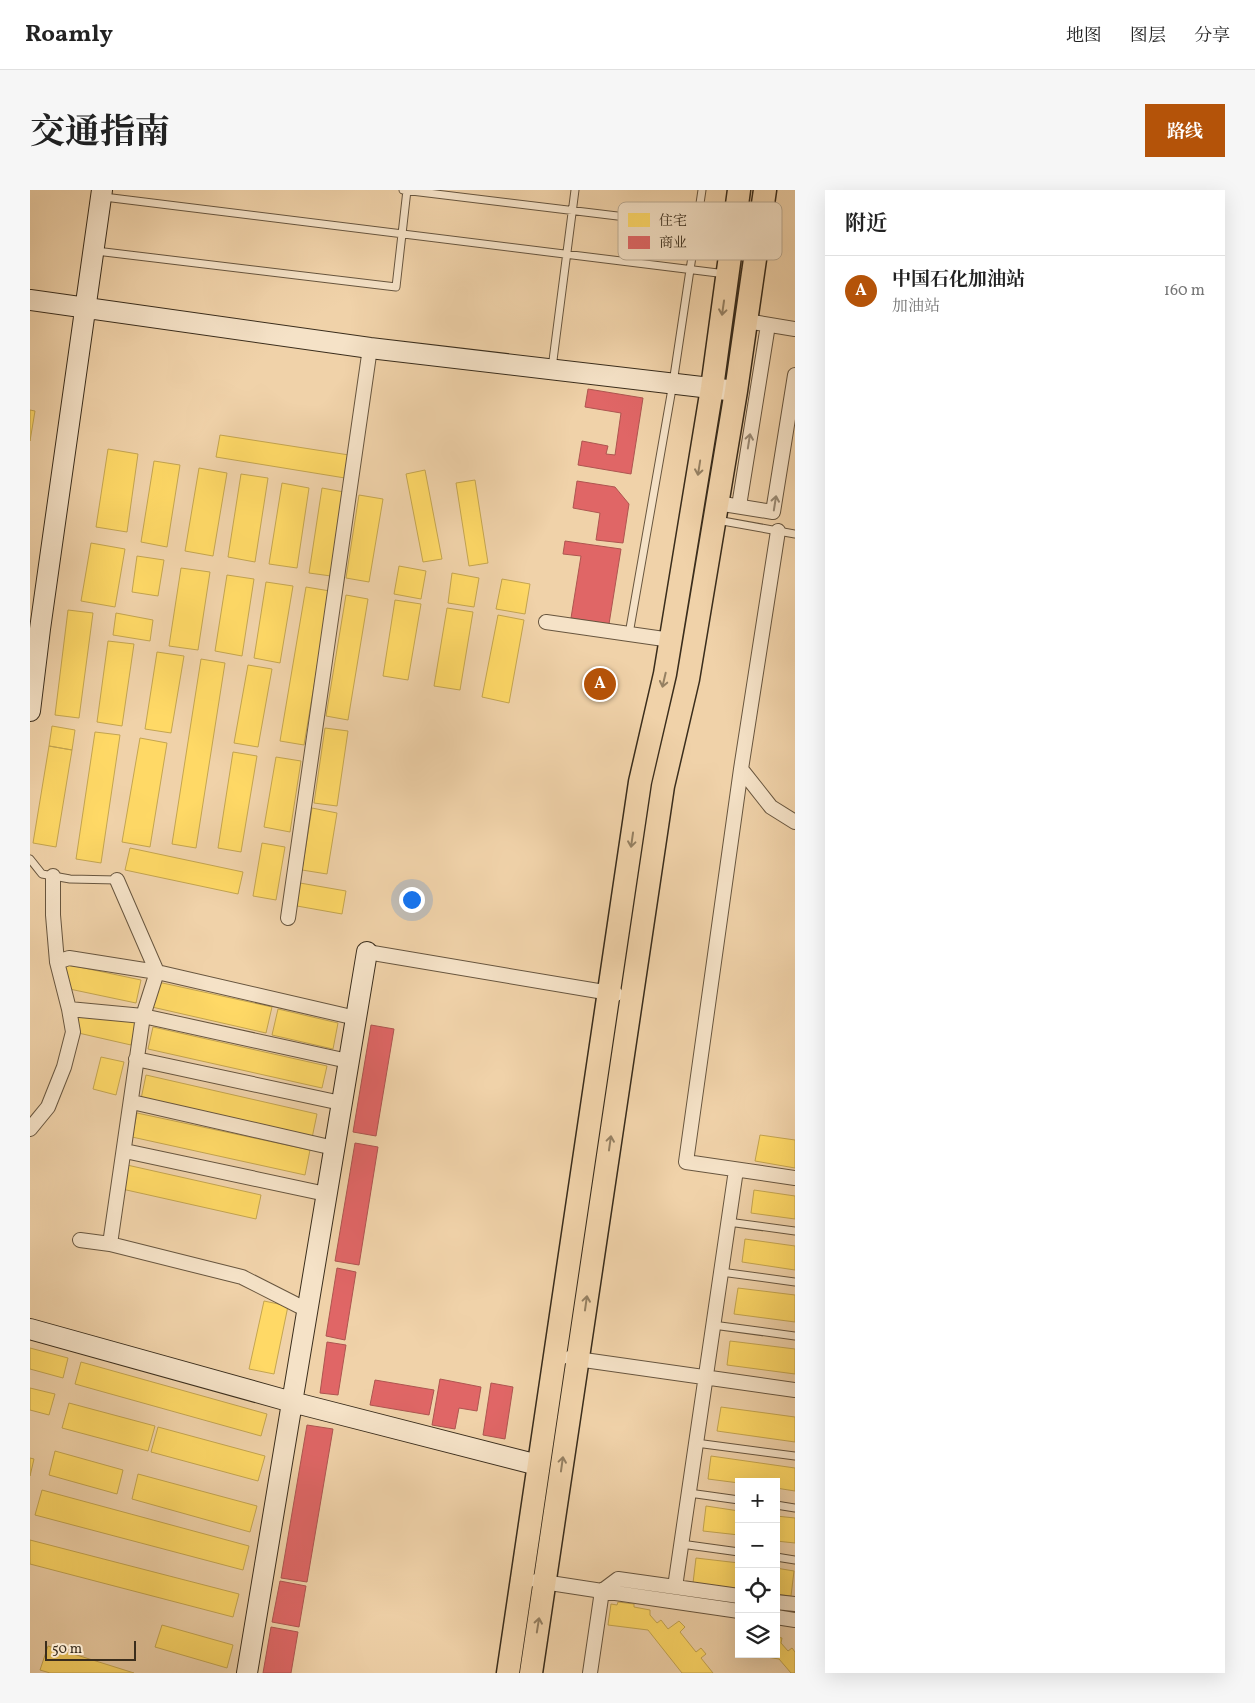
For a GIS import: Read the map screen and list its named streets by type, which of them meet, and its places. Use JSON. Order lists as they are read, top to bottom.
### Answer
{
  "legend": ["住宅", "商业"],
  "scale_bar": "50 m",
  "page": {
    "header": "Roamly",
    "nav": ["地图", "图层", "分享"],
    "title": "交通指南",
    "buttons": "路线",
    "heading": "附近",
    "list": [
      {
        "mark": "A",
        "name": "中国石化加油站",
        "note": "加油站",
        "value": "160 m"
      }
    ],
    "pins": "A",
    "map_buttons": ["+", "−"],
    "scale": "50 m"
  }
}
